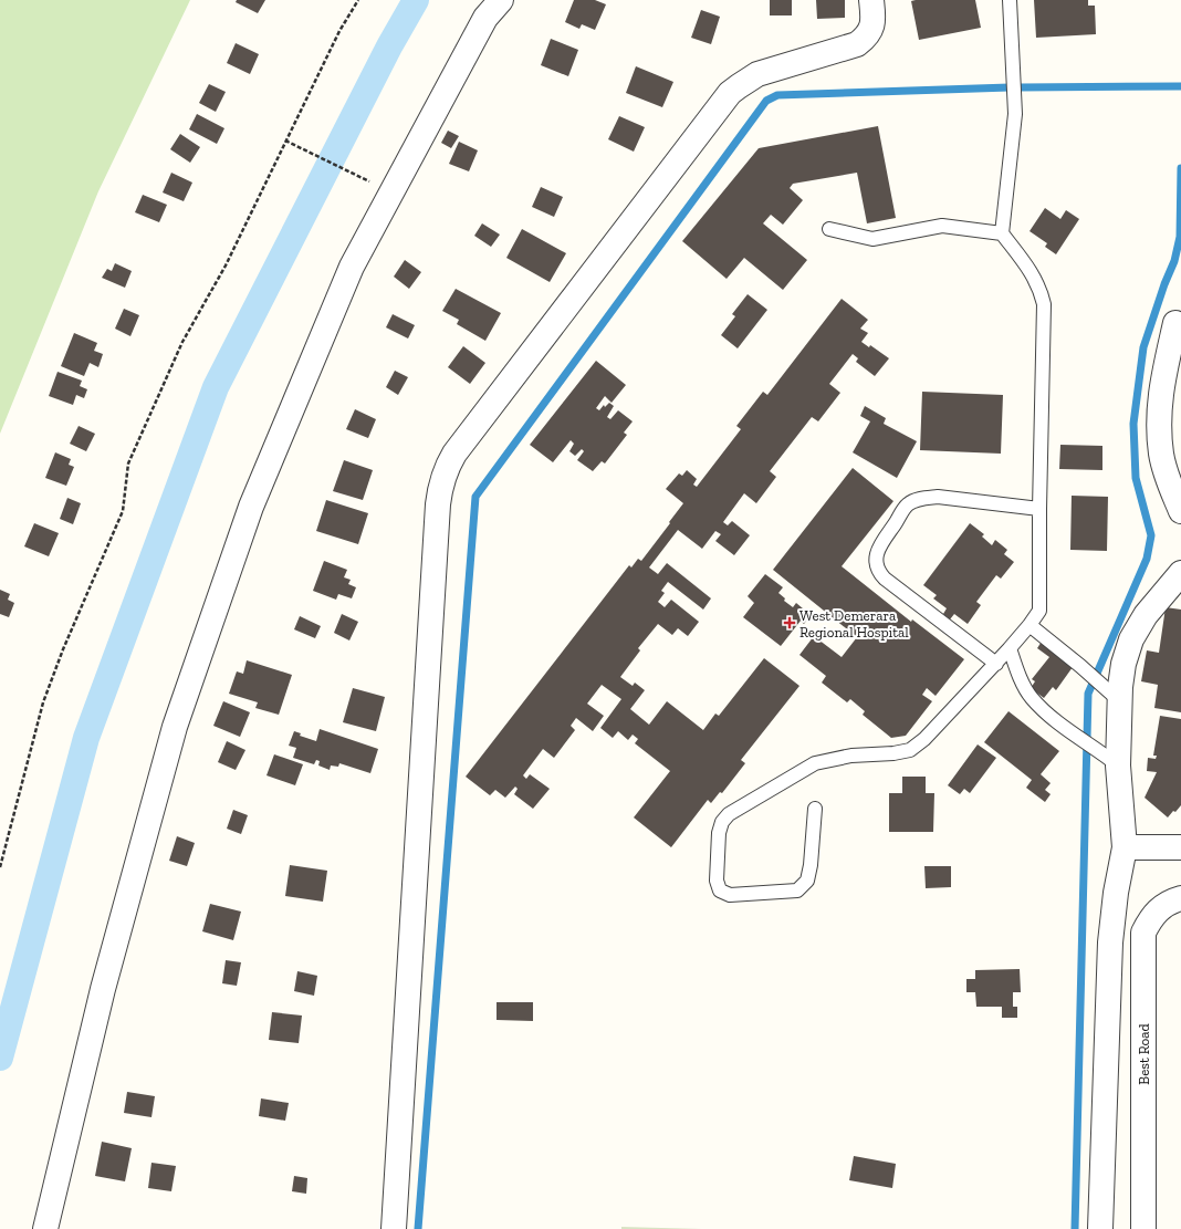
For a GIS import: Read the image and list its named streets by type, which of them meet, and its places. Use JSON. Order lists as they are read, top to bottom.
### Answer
{
  "streets": {
    "street": ["Best Road"]
  },
  "places": {
    "health": ["West Demerara Regional Hospital"]
  }
}
